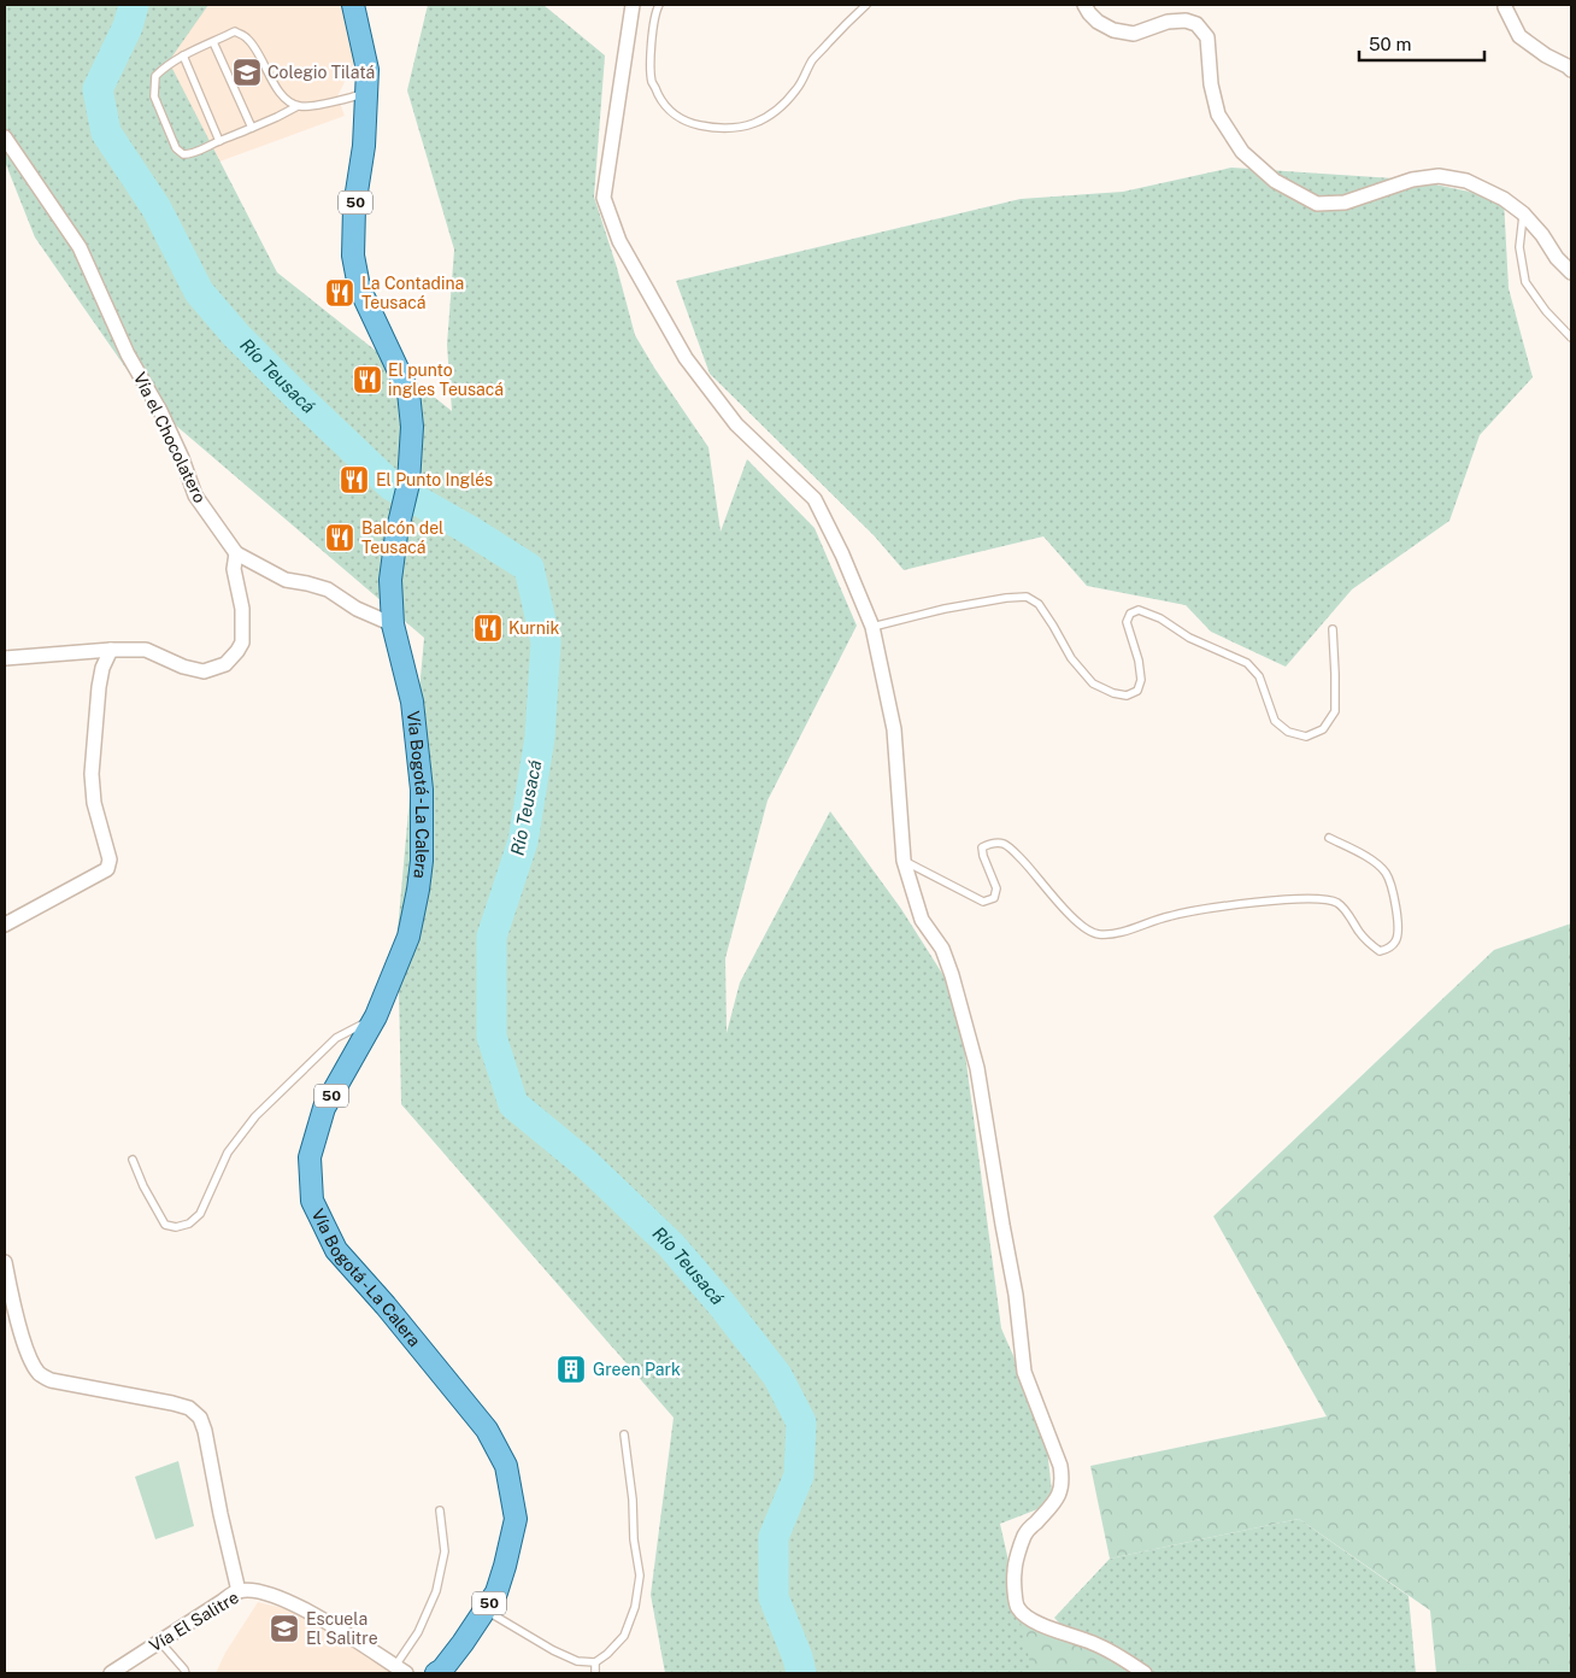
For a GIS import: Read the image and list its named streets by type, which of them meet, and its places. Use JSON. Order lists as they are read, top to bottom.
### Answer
{
  "streets": {
    "main road": ["50", "Vía Bogotá - La Calera"],
    "street": ["Vía el Chocolatero", "Vía El Salitre"]
  },
  "crossings": [
    ["Vía el Chocolatero", "Vía Bogotá - La Calera"]
  ],
  "water": ["Río Teusacá"],
  "places": {
    "school or university": ["Colegio Tilatá", "Escuela El Salitre"],
    "restaurant": [
      "La Contadina Teusacá",
      "El punto ingles Teusacá",
      "El Punto Inglés",
      "Balcón del Teusacá",
      "Kurnik"
    ],
    "building": ["Green Park"]
  },
  "scale_bar": "50 m"
}
